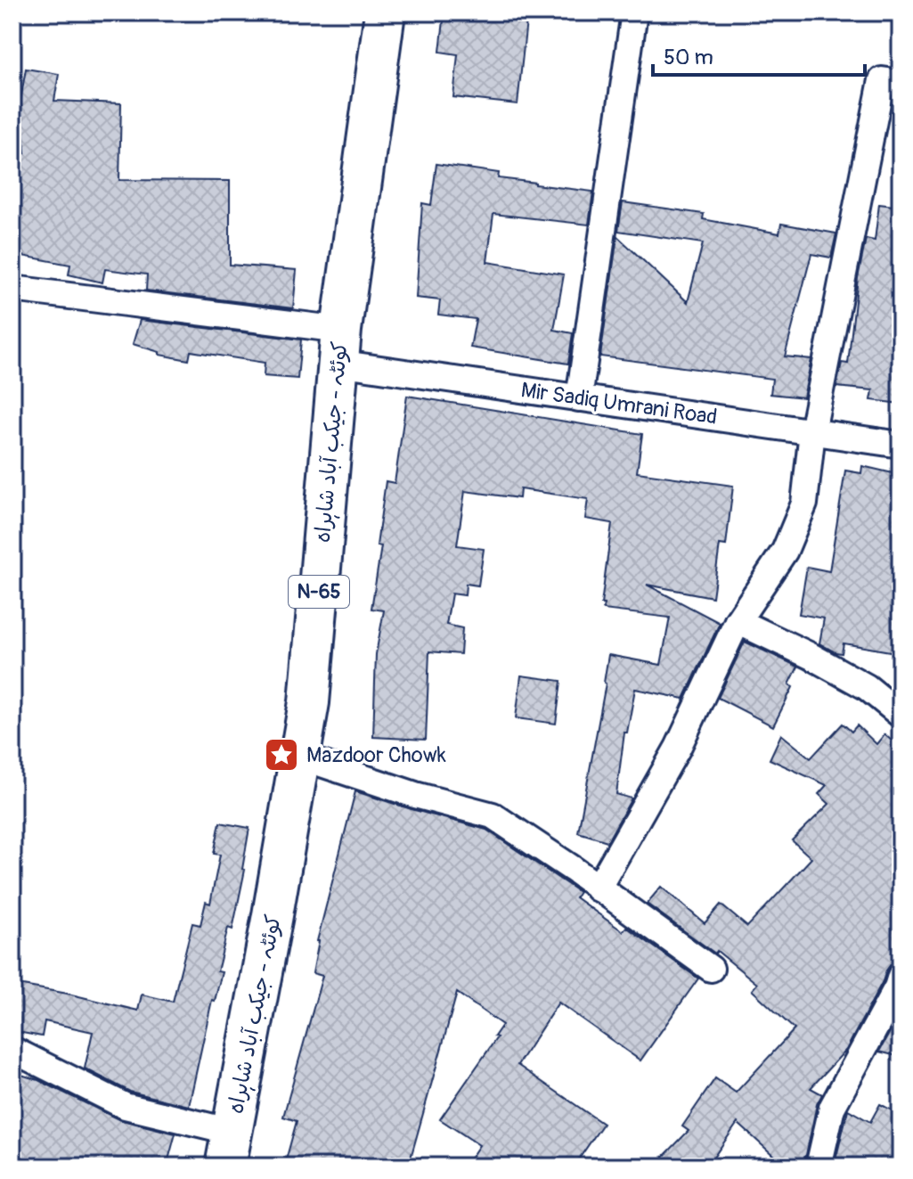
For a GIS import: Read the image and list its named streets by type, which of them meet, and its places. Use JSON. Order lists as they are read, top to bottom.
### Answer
{
  "streets": {
    "highway": ["کوئٹہ - جیکب آباد شاہراہ", "N-65"],
    "street": ["Mir Sadiq Umrani Road"]
  },
  "crossings": [
    ["Mir Sadiq Umrani Road", "کوئٹہ - جیکب آباد شاہراہ"]
  ],
  "places": {
    "place": ["Mazdoor Chowk"]
  },
  "scale_bar": "50 m"
}
